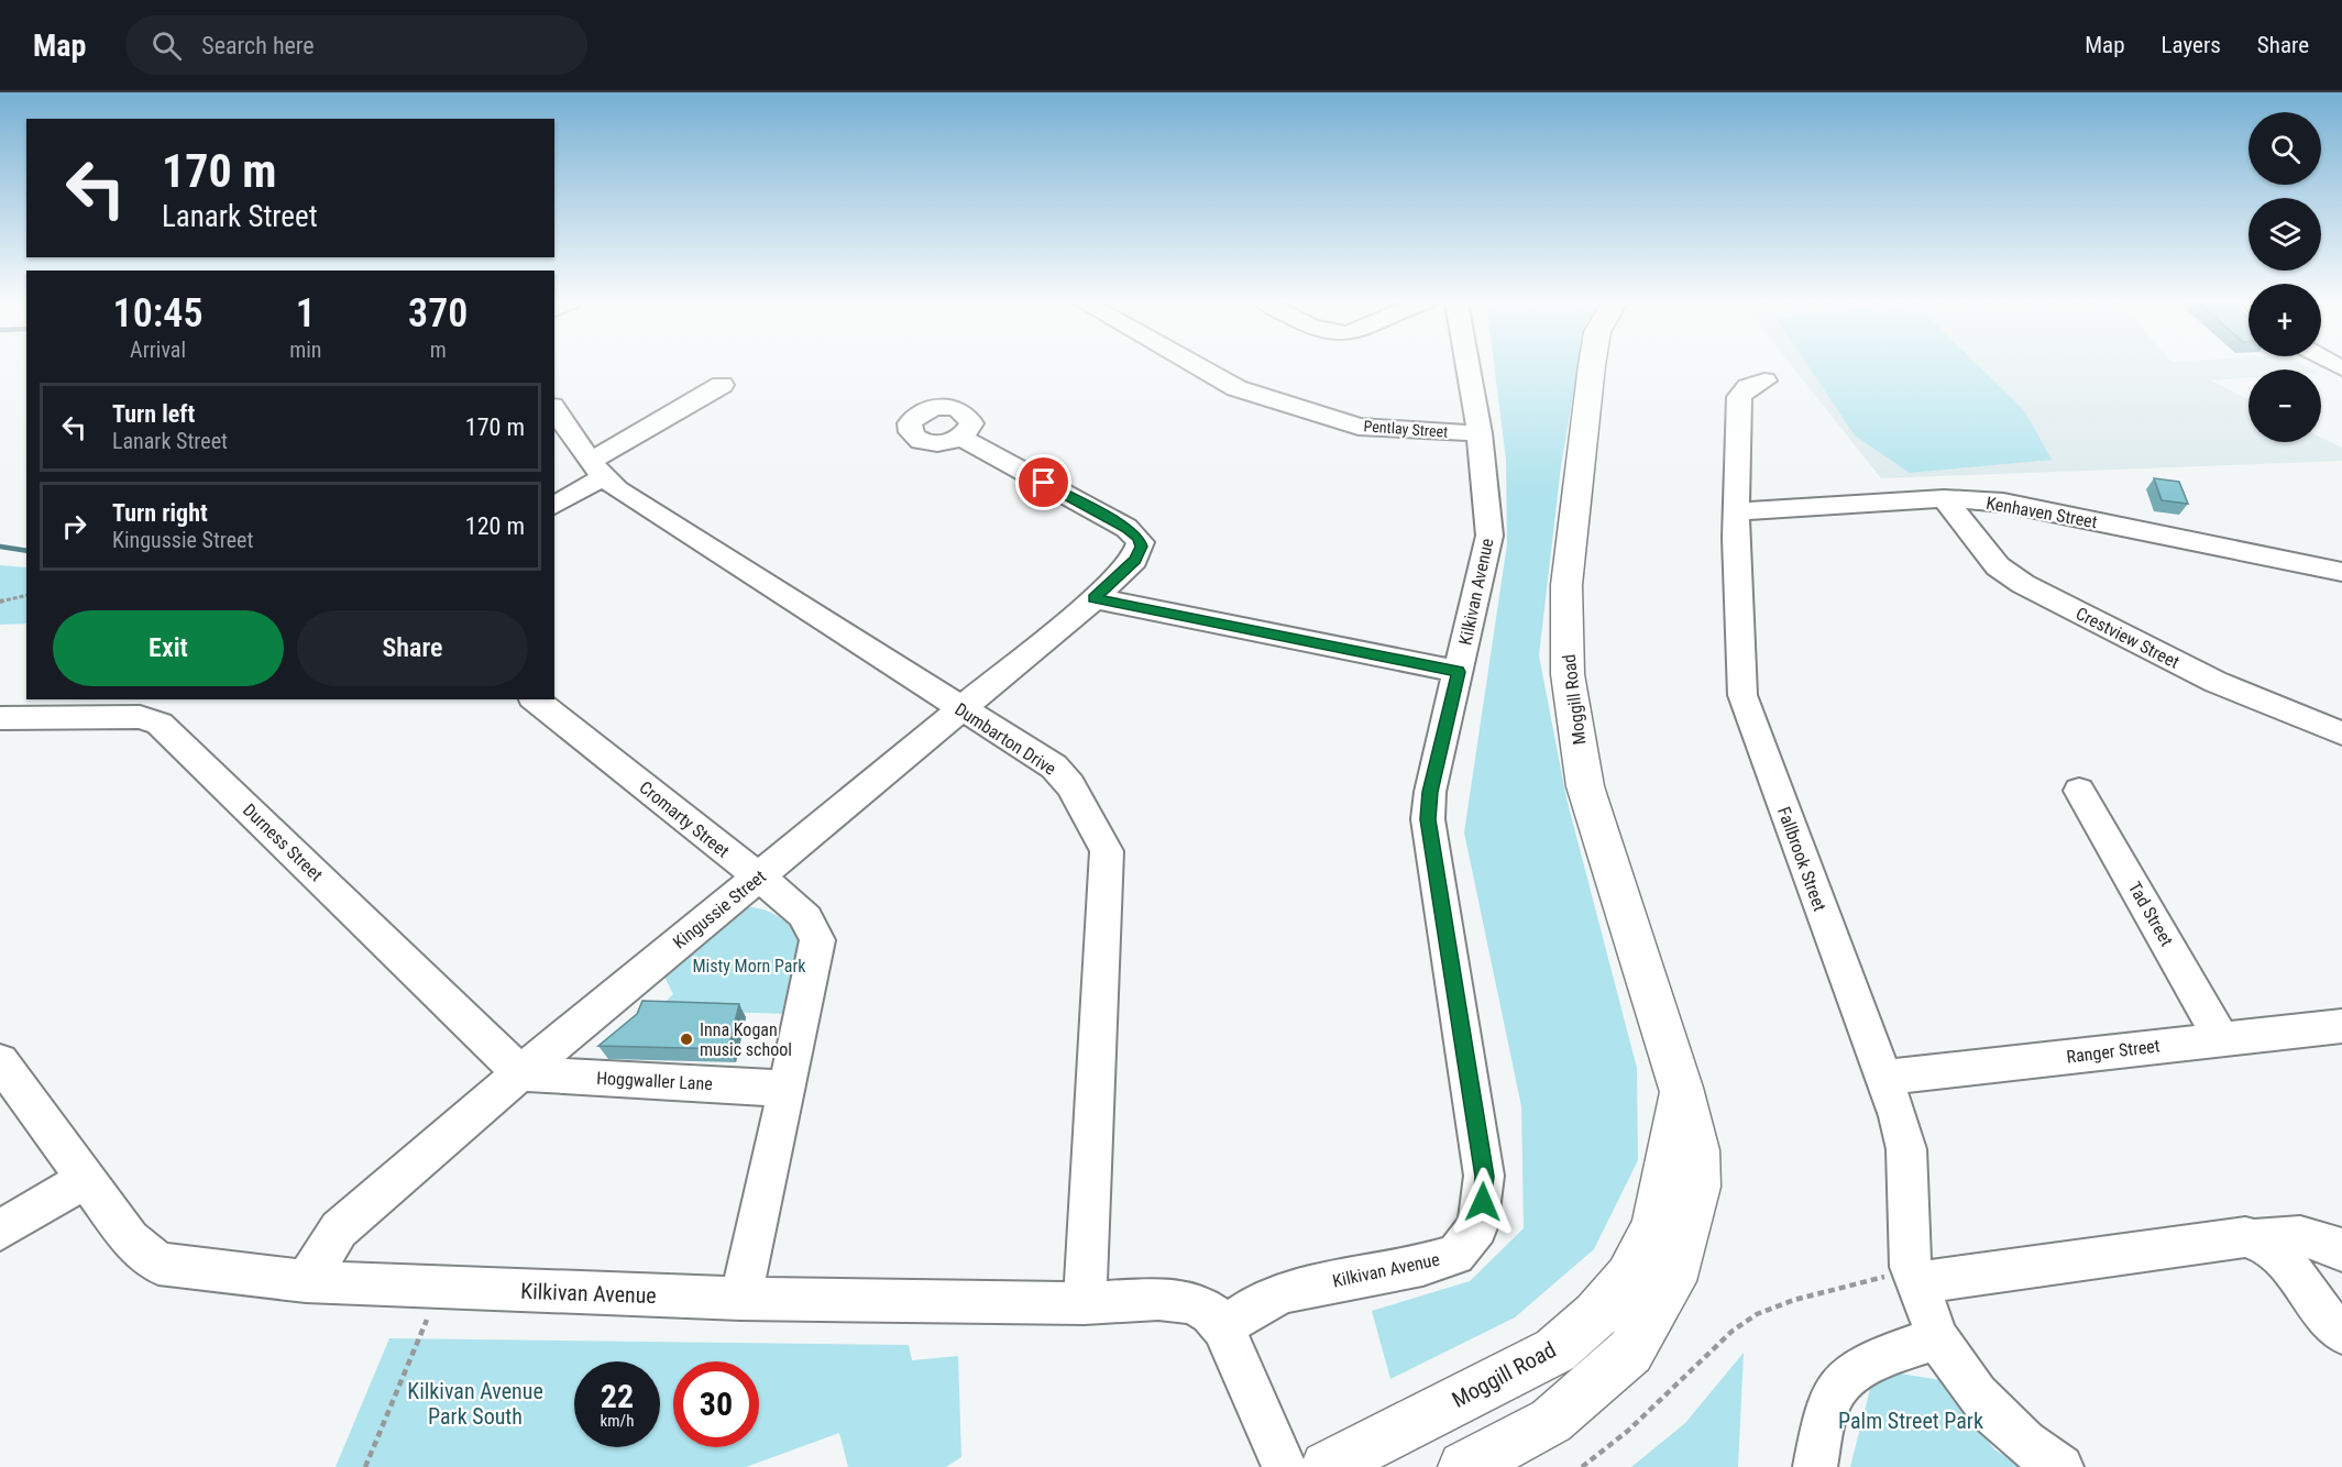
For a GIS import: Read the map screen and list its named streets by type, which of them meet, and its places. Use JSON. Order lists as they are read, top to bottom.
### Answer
{
  "streets": {
    "main road": ["Moggill Road"],
    "street": [
      "Pentlay Street",
      "Kenhaven Street",
      "Kilkivan Avenue",
      "Crestview Street",
      "Dumbarton Drive",
      "Cromarty Street",
      "Durness Street",
      "Fallbrook Street",
      "Kingussie Street",
      "Tad Street",
      "Ranger Street",
      "Hoggwaller Lane"
    ]
  },
  "crossings": [
    ["Pentlay Street", "Kilkivan Avenue"],
    ["Kenhaven Street", "Crestview Street"],
    ["Kenhaven Street", "Fallbrook Street"],
    ["Kilkivan Avenue", "Dumbarton Drive"],
    ["Kilkivan Avenue", "Cromarty Street"],
    ["Kilkivan Avenue", "Kingussie Street"],
    ["Dumbarton Drive", "Kingussie Street"],
    ["Cromarty Street", "Kingussie Street"],
    ["Cromarty Street", "Hoggwaller Lane"],
    ["Durness Street", "Kingussie Street"],
    ["Durness Street", "Hoggwaller Lane"],
    ["Fallbrook Street", "Ranger Street"],
    ["Kingussie Street", "Hoggwaller Lane"],
    ["Tad Street", "Ranger Street"]
  ],
  "parks": ["Misty Morn Park", "Kilkivan Avenue Park South", "Palm Street Park"],
  "places": ["Inna Kogan music school"],
  "page": {
    "header": "Map",
    "search": "Search here",
    "nav": ["Map", "Layers", "Share"],
    "map_buttons": ["+", "−"],
    "turn": ["170 m", "Lanark Street"],
    "eta": [
      "10:45",
      "Arrival",
      "1",
      "min",
      "370",
      "m"
    ],
    "list": [
      {
        "name": "Turn left",
        "note": "Lanark Street",
        "value": "170 m"
      },
      {
        "name": "Turn right",
        "note": "Kingussie Street",
        "value": "120 m"
      }
    ],
    "buttons": ["Exit", "Share"],
    "speed": "22 km/h",
    "limit": "30"
  }
}
